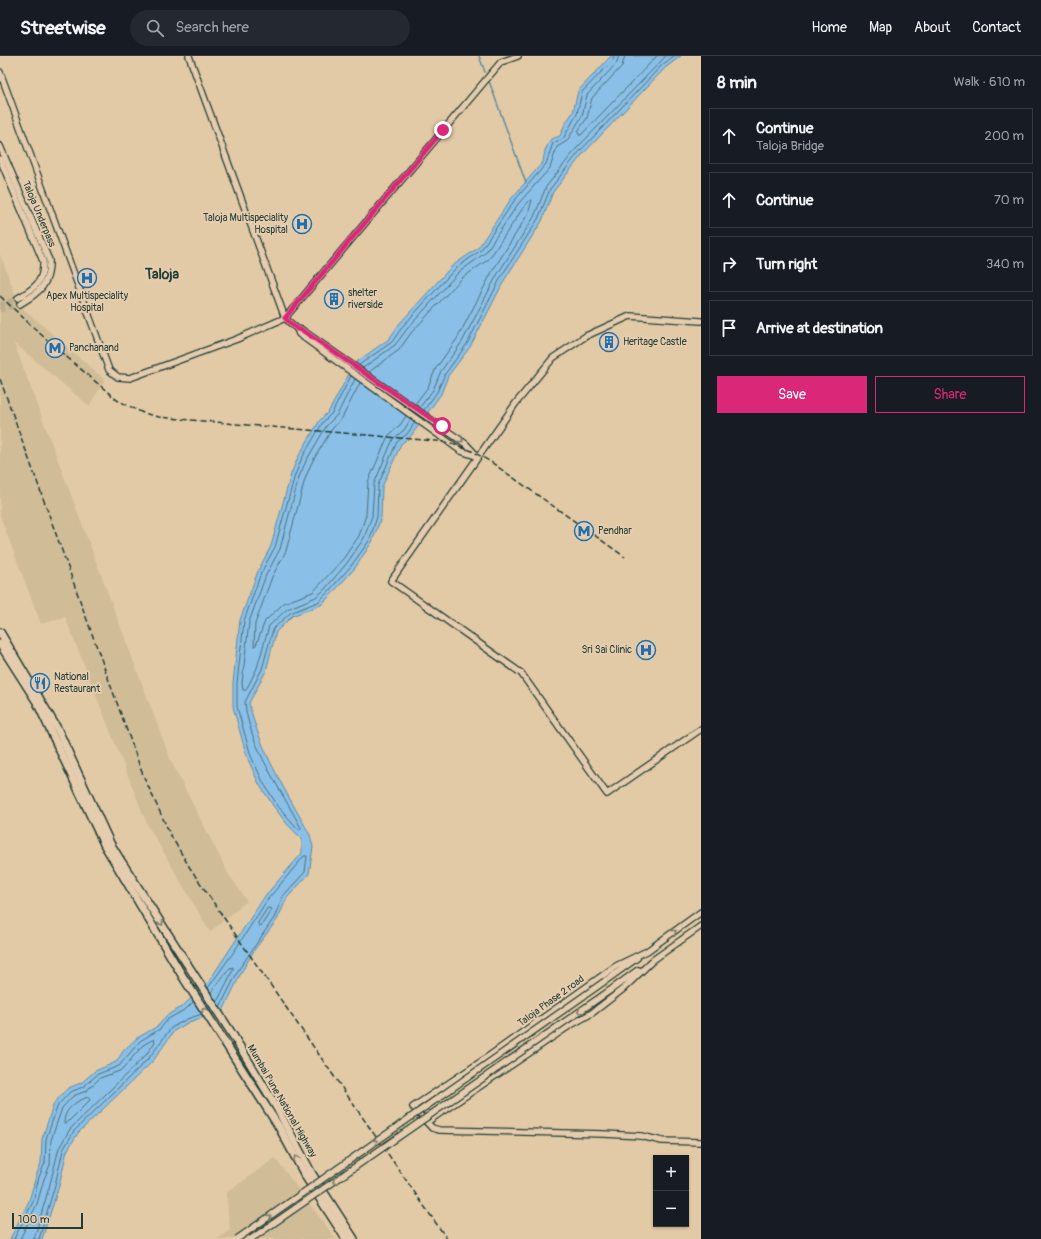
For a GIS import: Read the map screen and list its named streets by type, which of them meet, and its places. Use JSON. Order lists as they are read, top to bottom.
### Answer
{
  "streets": {
    "highway": ["Mumbai Pune National Highway"],
    "street": ["Taloja Underpass", "Taloja Phase 2 road"]
  },
  "districts": ["Taloja"],
  "places": {
    "hospital": ["Taloja Multispeciality Hospital", "Apex Multispeciality Hospital", "Sri Sai Clinic"],
    "building": ["shelter riverside", "Heritage Castle"],
    "metro station": ["Panchanand", "Pendhar"],
    "restaurant": ["National Restaurant"]
  },
  "scale_bar": "100 m",
  "page": {
    "header": "Streetwise",
    "search": "Search here",
    "nav": [
      "Home",
      "Map",
      "About",
      "Contact"
    ],
    "heading": ["8 min", "Walk · 610 m"],
    "list": [
      ["Continue", "Taloja Bridge", "200 m"],
      ["Continue", "70 m"],
      ["Turn right", "340 m"],
      "Arrive at destination"
    ],
    "buttons": ["Save", "Share"],
    "map_buttons": ["+", "−"],
    "scale": "100 m"
  }
}
